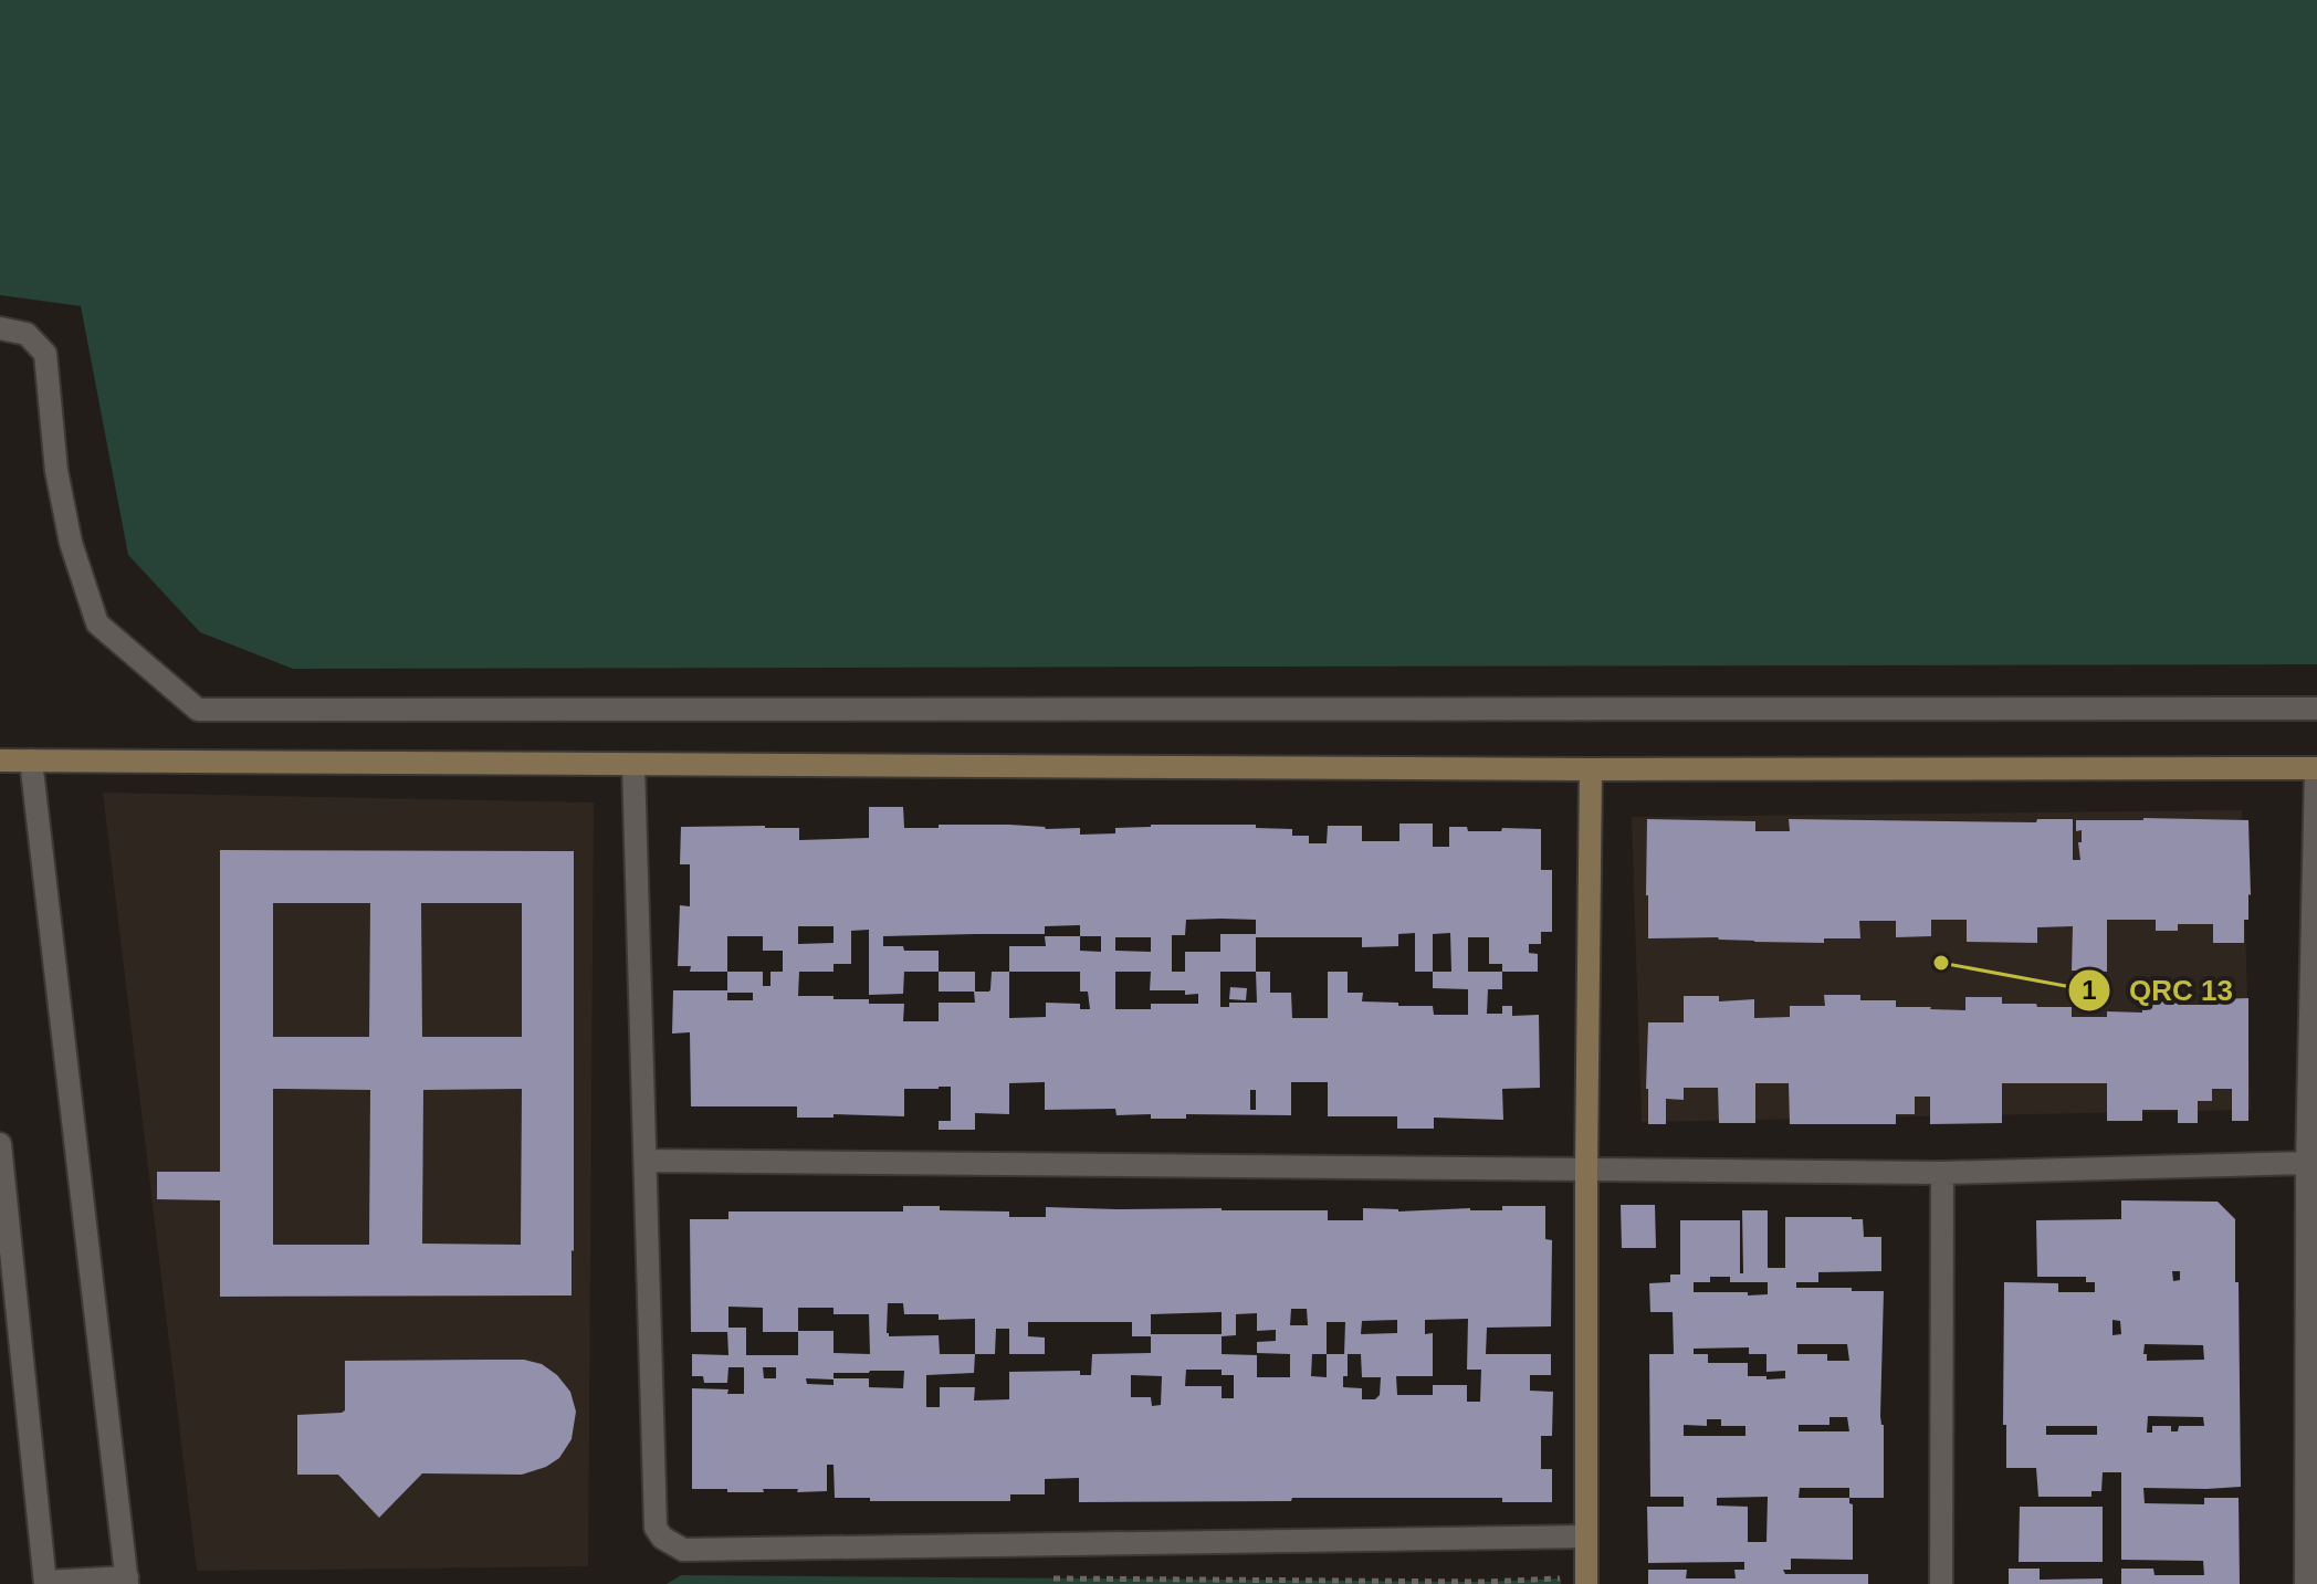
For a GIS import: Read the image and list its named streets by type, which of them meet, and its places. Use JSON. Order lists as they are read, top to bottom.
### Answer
{
  "places": ["QRC 13"]
}
